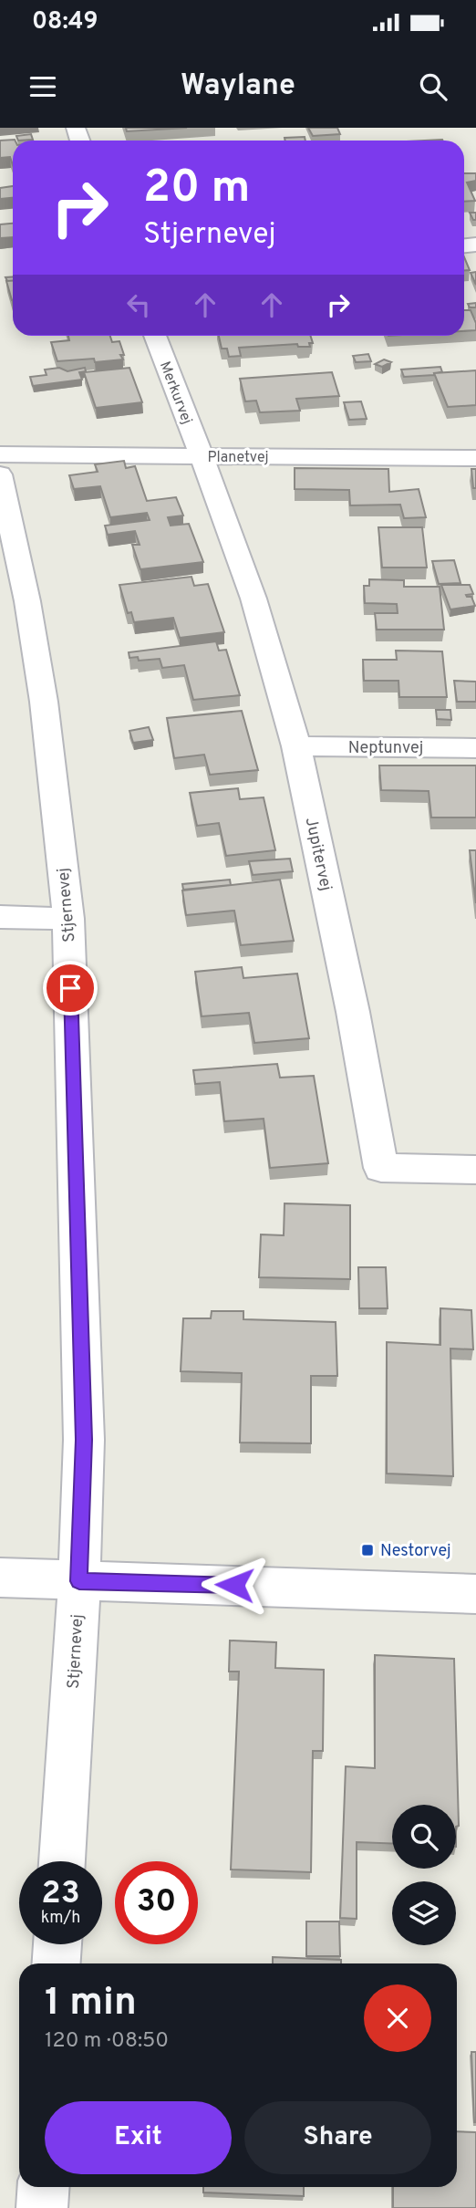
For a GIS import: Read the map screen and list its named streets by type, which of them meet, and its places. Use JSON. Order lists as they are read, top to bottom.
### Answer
{
  "streets": {
    "street": [
      "Merkurvej",
      "Planetvej",
      "Neptunvej",
      "Jupitervej",
      "Stjernevej"
    ]
  },
  "crossings": [
    ["Merkurvej", "Planetvej"],
    ["Merkurvej", "Jupitervej"],
    ["Planetvej", "Jupitervej"],
    ["Neptunvej", "Jupitervej"]
  ],
  "places": {
    "transit": ["Nestorvej"]
  },
  "page": {
    "status": "08:49",
    "header": "Waylane",
    "turn": ["20 m", "Stjernevej"],
    "speed": "23 km/h",
    "limit": "30",
    "heading": ["1 min", "120 m · 08:50"],
    "buttons": ["Exit", "Share"]
  }
}
